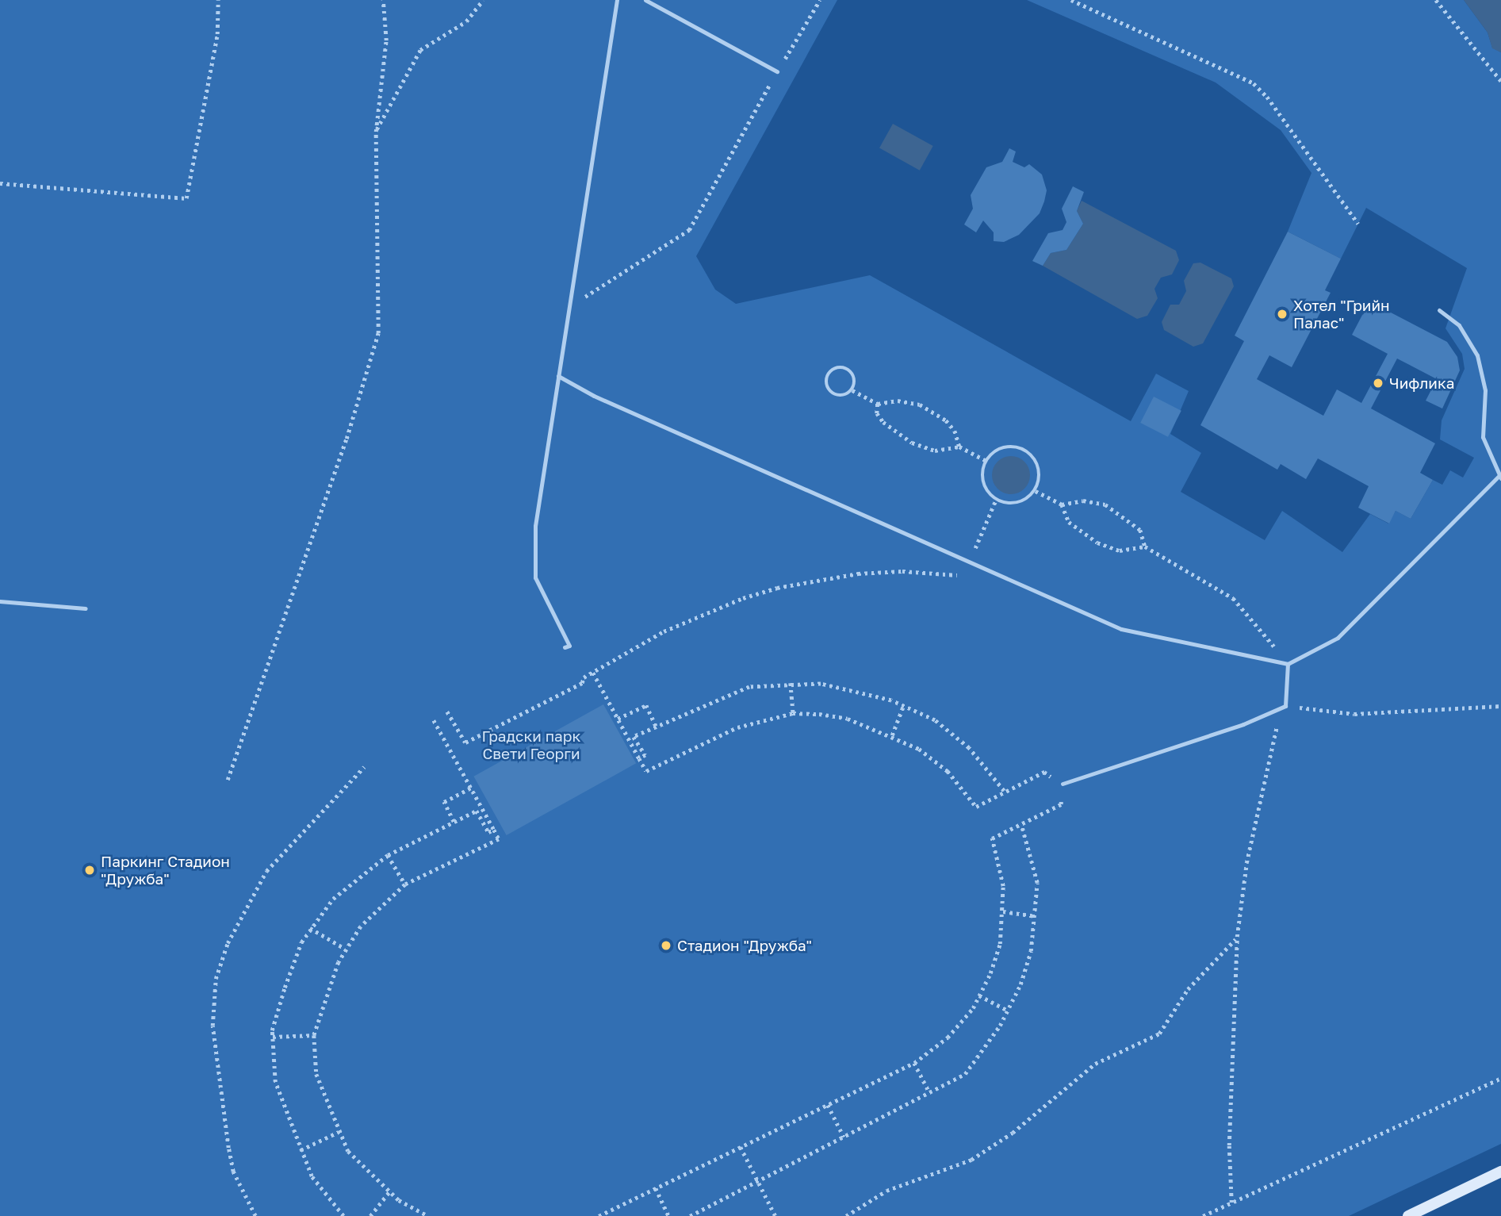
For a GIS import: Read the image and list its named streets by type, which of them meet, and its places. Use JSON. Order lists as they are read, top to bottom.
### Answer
{
  "parks": ["Градски парк Свети Георги"],
  "places": [
    "Хотел \"Грийн Палас\"",
    "Чифлика",
    "Паркинг Стадион \"Дружба\"",
    "Стадион \"Дружба\""
  ]
}
